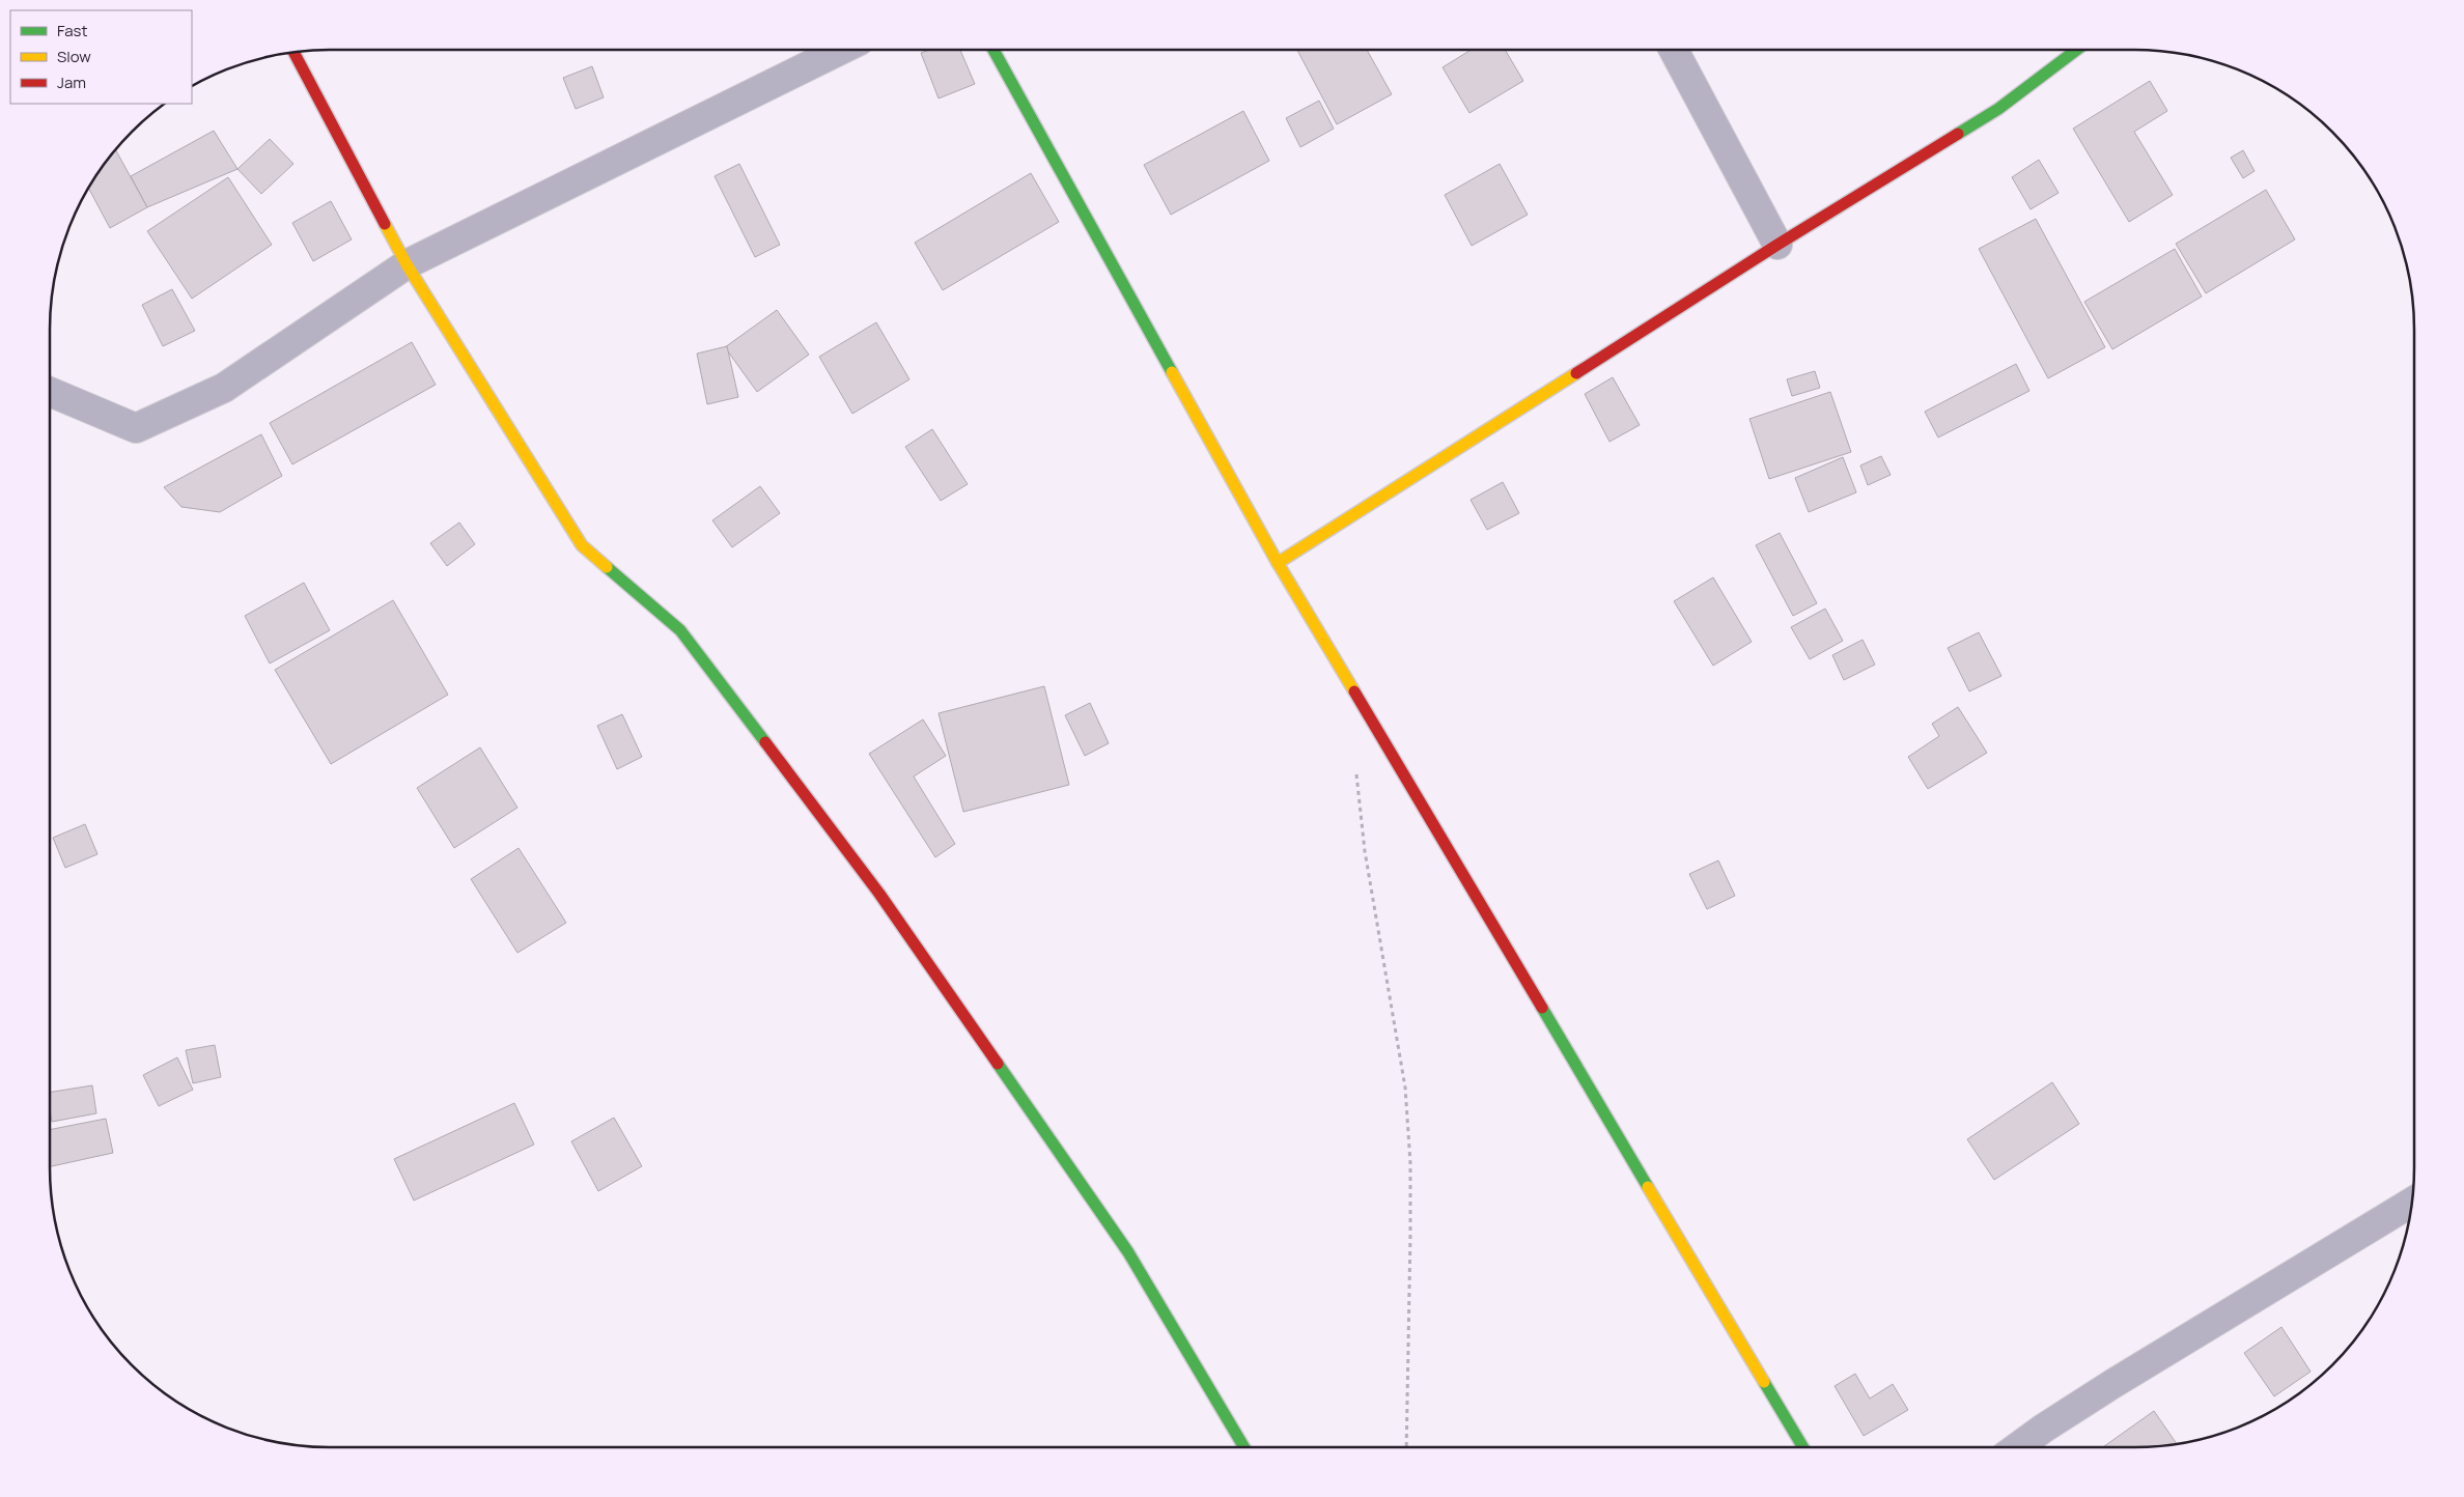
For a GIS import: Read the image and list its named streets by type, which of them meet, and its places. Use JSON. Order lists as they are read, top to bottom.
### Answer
{
  "legend": ["Fast", "Slow", "Jam"]
}
